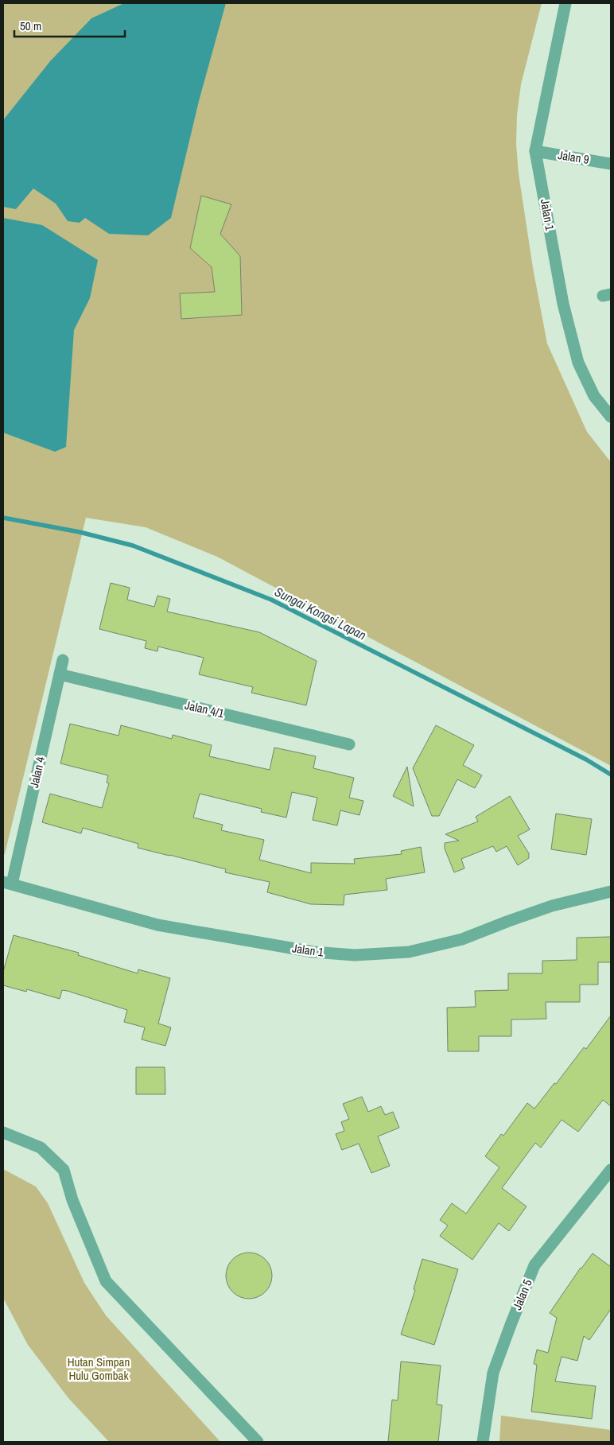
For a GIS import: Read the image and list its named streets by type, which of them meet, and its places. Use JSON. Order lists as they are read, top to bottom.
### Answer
{
  "streets": {
    "street": [
      "Jalan 9",
      "Jalan 1",
      "Jalan 4/1",
      "Jalan 4",
      "Jalan 5"
    ]
  },
  "crossings": [
    ["Jalan 9", "Jalan 1"],
    ["Jalan 1", "Jalan 4"],
    ["Jalan 4/1", "Jalan 4"]
  ],
  "water": ["Sungai Kongsi Lapan"],
  "parks": ["Hutan Simpan Hulu Gombak"],
  "scale_bar": "50 m"
}
